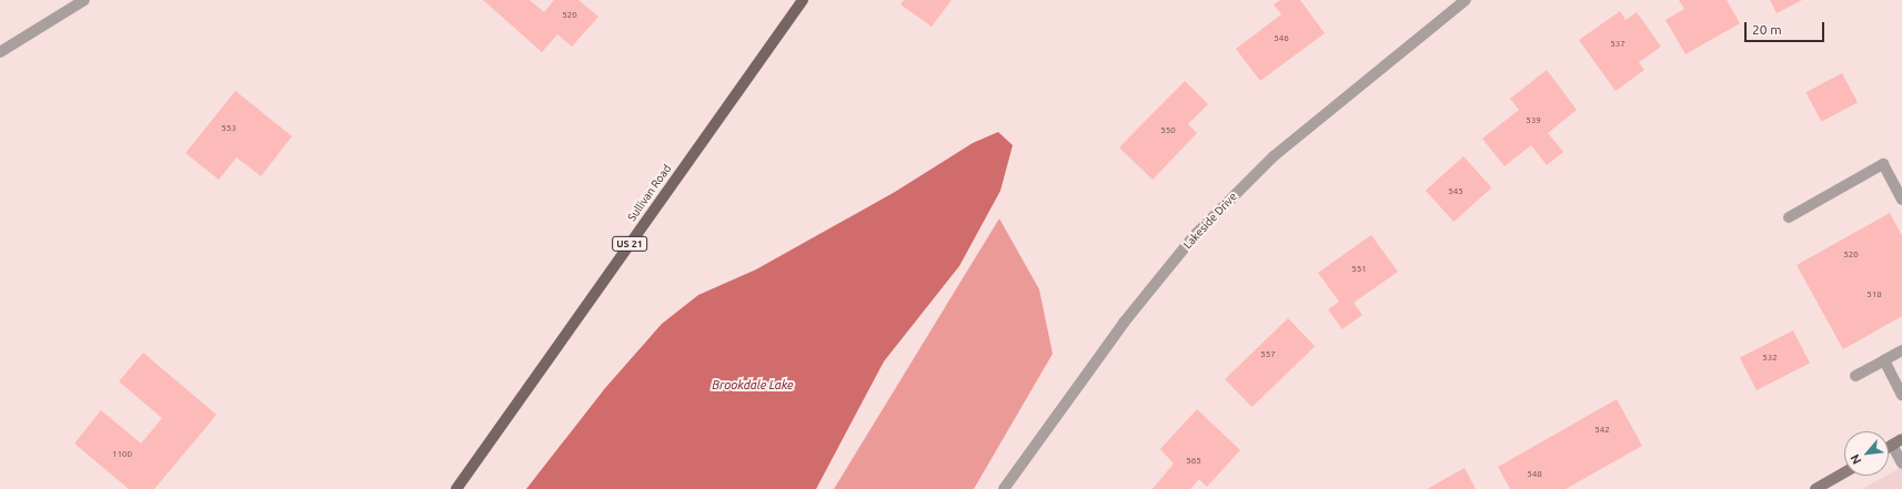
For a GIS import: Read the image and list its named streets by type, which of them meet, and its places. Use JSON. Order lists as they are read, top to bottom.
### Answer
{
  "streets": {
    "main road": ["Sullivan Road", "US 21"],
    "street": ["Lakeside Drive"]
  },
  "water": ["Brookdale Lake"],
  "house_numbers": [
    "520",
    "546",
    "537",
    "539",
    "553",
    "550",
    "545",
    "520",
    "551",
    "518",
    "557",
    "532",
    "542",
    "1100",
    "565",
    "548"
  ],
  "scale_bar": "20 m",
  "north": "bottom left"
}
